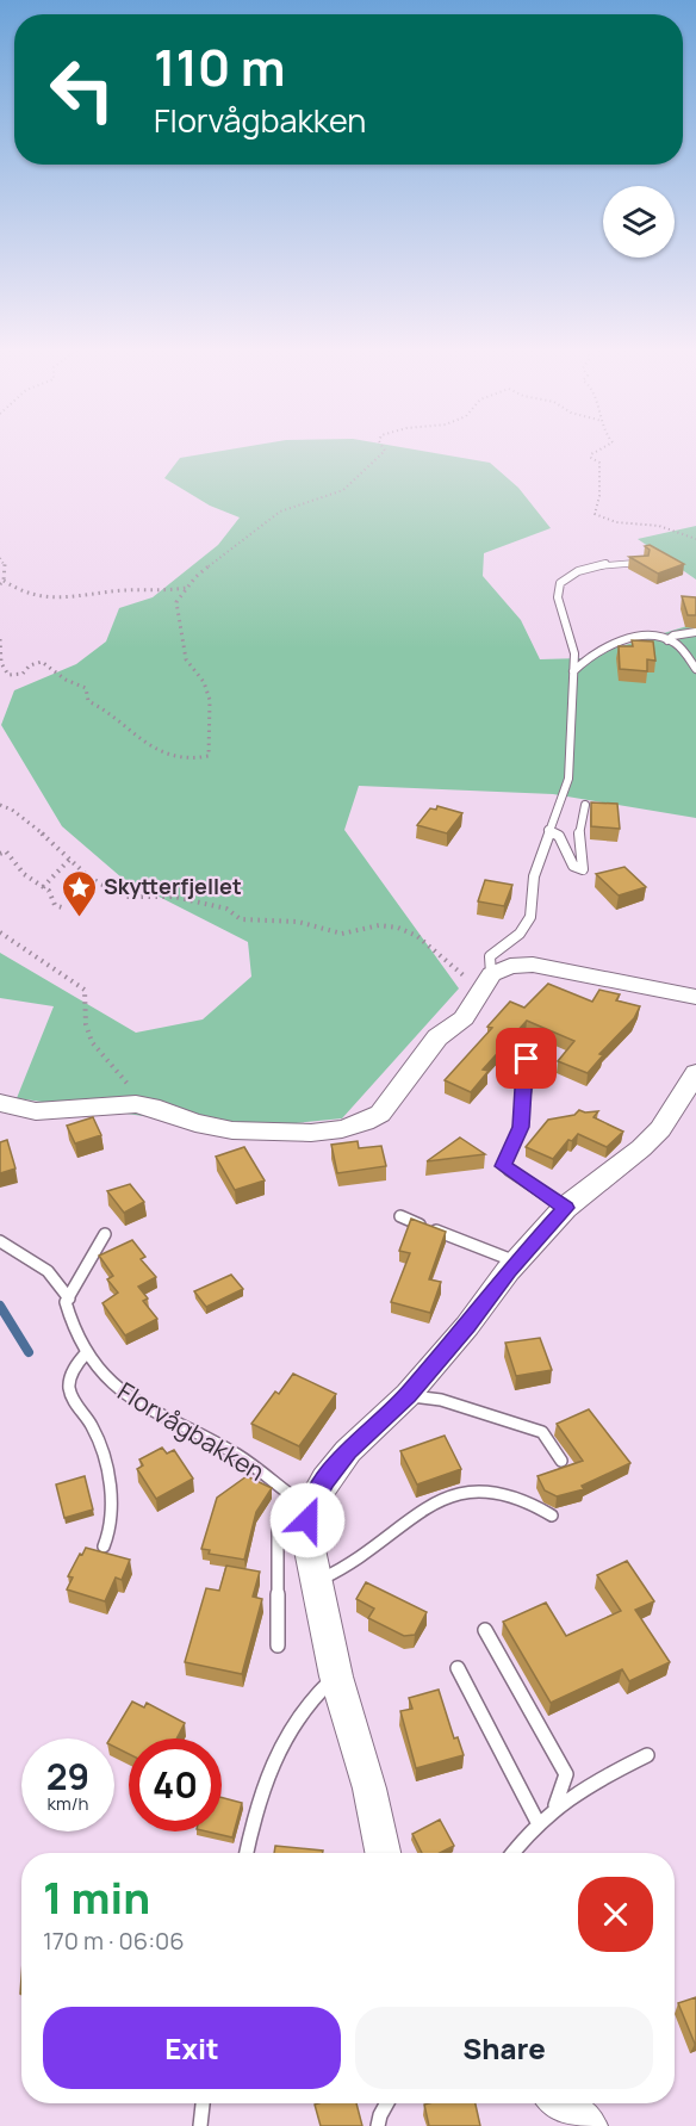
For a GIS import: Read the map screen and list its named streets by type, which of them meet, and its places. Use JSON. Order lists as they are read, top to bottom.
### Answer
{
  "streets": {
    "lane": ["Florvågbakken"]
  },
  "places": {
    "place": ["Skytterfjellet"]
  },
  "page": {
    "turn": ["110 m", "Florvågbakken"],
    "speed": "29 km/h",
    "limit": "40",
    "heading": ["1 min", "170 m · 06:06"],
    "buttons": ["Exit", "Share"]
  }
}
